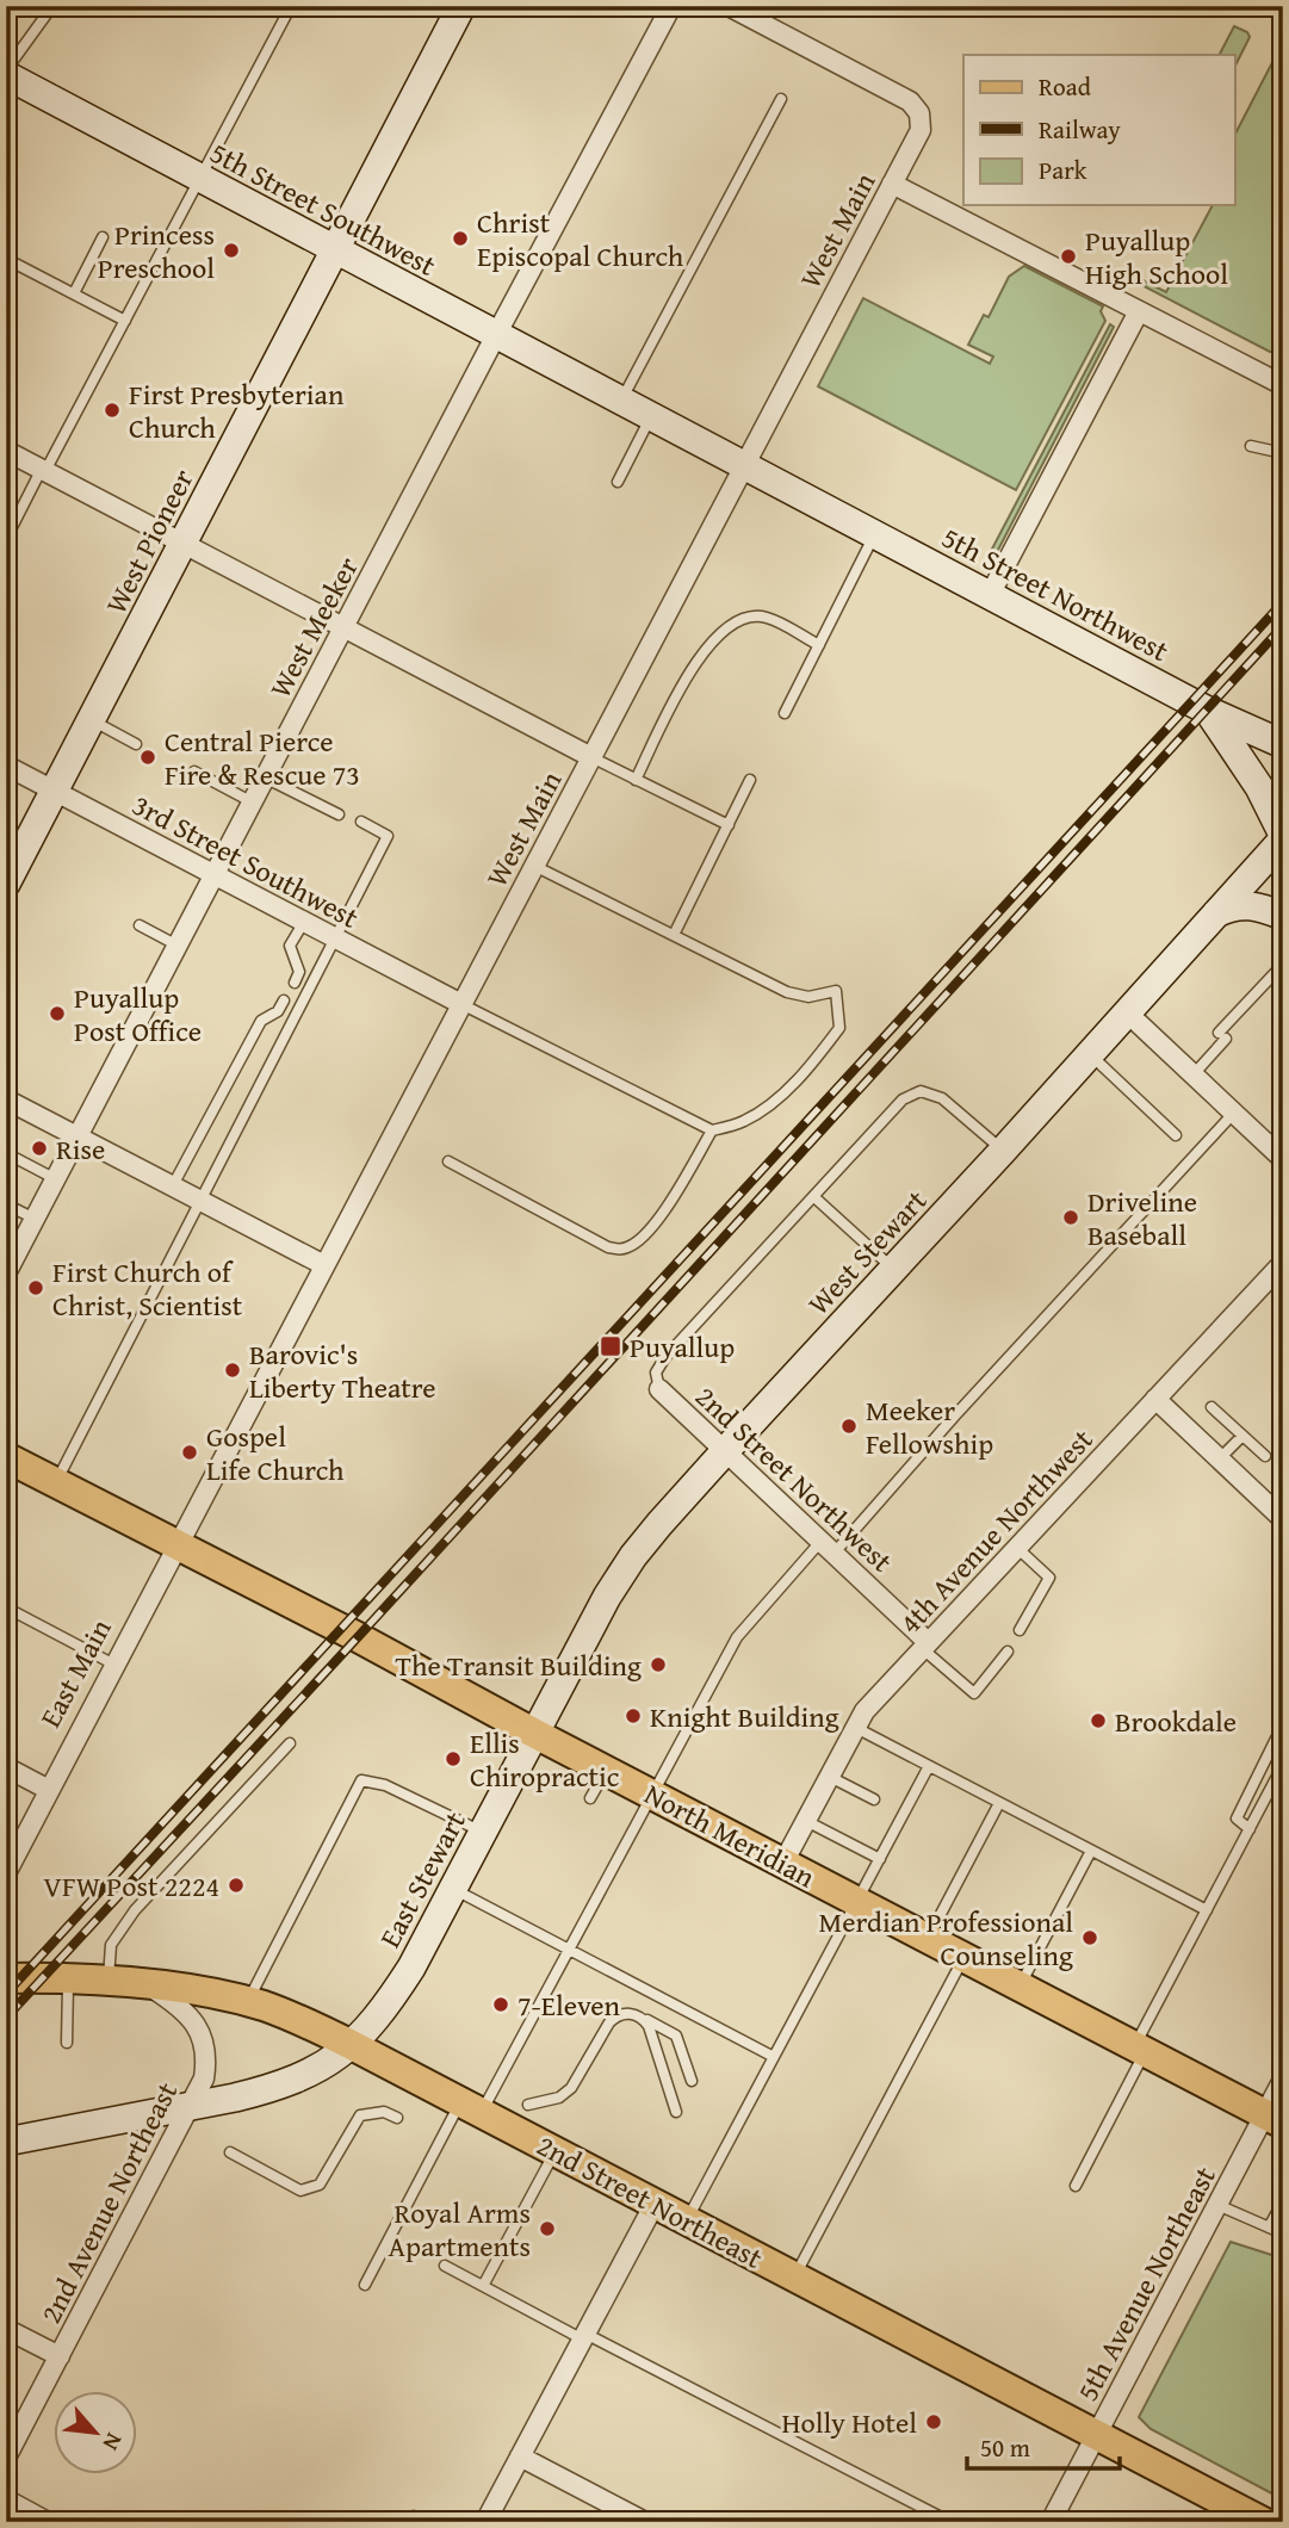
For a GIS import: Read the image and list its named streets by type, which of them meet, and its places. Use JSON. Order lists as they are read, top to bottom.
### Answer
{
  "streets": {
    "main road": [
      "5th Street Southwest",
      "West Pioneer",
      "5th Street Northwest",
      "West Stewart",
      "North Meridian",
      "East Stewart",
      "2nd Street Northeast"
    ],
    "street": [
      "West Main",
      "West Meeker",
      "3rd Street Southwest",
      "2nd Street Northwest",
      "4th Avenue Northwest",
      "East Main",
      "2nd Avenue Northeast",
      "5th Avenue Northeast"
    ]
  },
  "crossings": [
    ["5th Street Southwest", "West Main"],
    ["5th Street Southwest", "West Pioneer"],
    ["5th Street Southwest", "5th Street Northwest"],
    ["5th Street Southwest", "West Meeker"],
    ["West Main", "5th Street Northwest"],
    ["West Main", "3rd Street Southwest"],
    ["West Main", "East Main"],
    ["West Main", "North Meridian"],
    ["West Pioneer", "3rd Street Southwest"],
    ["5th Street Northwest", "West Stewart"],
    ["West Meeker", "3rd Street Southwest"],
    ["West Stewart", "2nd Street Northwest"],
    ["West Stewart", "North Meridian"],
    ["West Stewart", "East Stewart"],
    ["2nd Street Northwest", "4th Avenue Northwest"],
    ["4th Avenue Northwest", "North Meridian"],
    ["East Main", "North Meridian"],
    ["North Meridian", "East Stewart"],
    ["North Meridian", "5th Avenue Northeast"],
    ["East Stewart", "2nd Street Northeast"],
    ["2nd Street Northeast", "2nd Avenue Northeast"],
    ["2nd Street Northeast", "5th Avenue Northeast"]
  ],
  "places": {
    "other": [
      "Christ Episcopal Church",
      "Princess Preschool",
      "Puyallup High School",
      "First Presbyterian Church",
      "Central Pierce Fire & Rescue 73",
      "Puyallup Post Office",
      "Rise",
      "Driveline Baseball",
      "First Church of Christ, Scientist",
      "Barovic's Liberty Theatre",
      "Meeker Fellowship",
      "Gospel Life Church",
      "The Transit Building",
      "Knight Building",
      "Brookdale",
      "Ellis Chiropractic",
      "VFW Post 2224",
      "Merdian Professional Counseling",
      "7-Eleven",
      "Royal Arms Apartments",
      "Holly Hotel"
    ],
    "transit": ["Puyallup"]
  },
  "legend": ["Road", "Railway", "Park"],
  "scale_bar": "50 m",
  "north": "bottom right"
}
